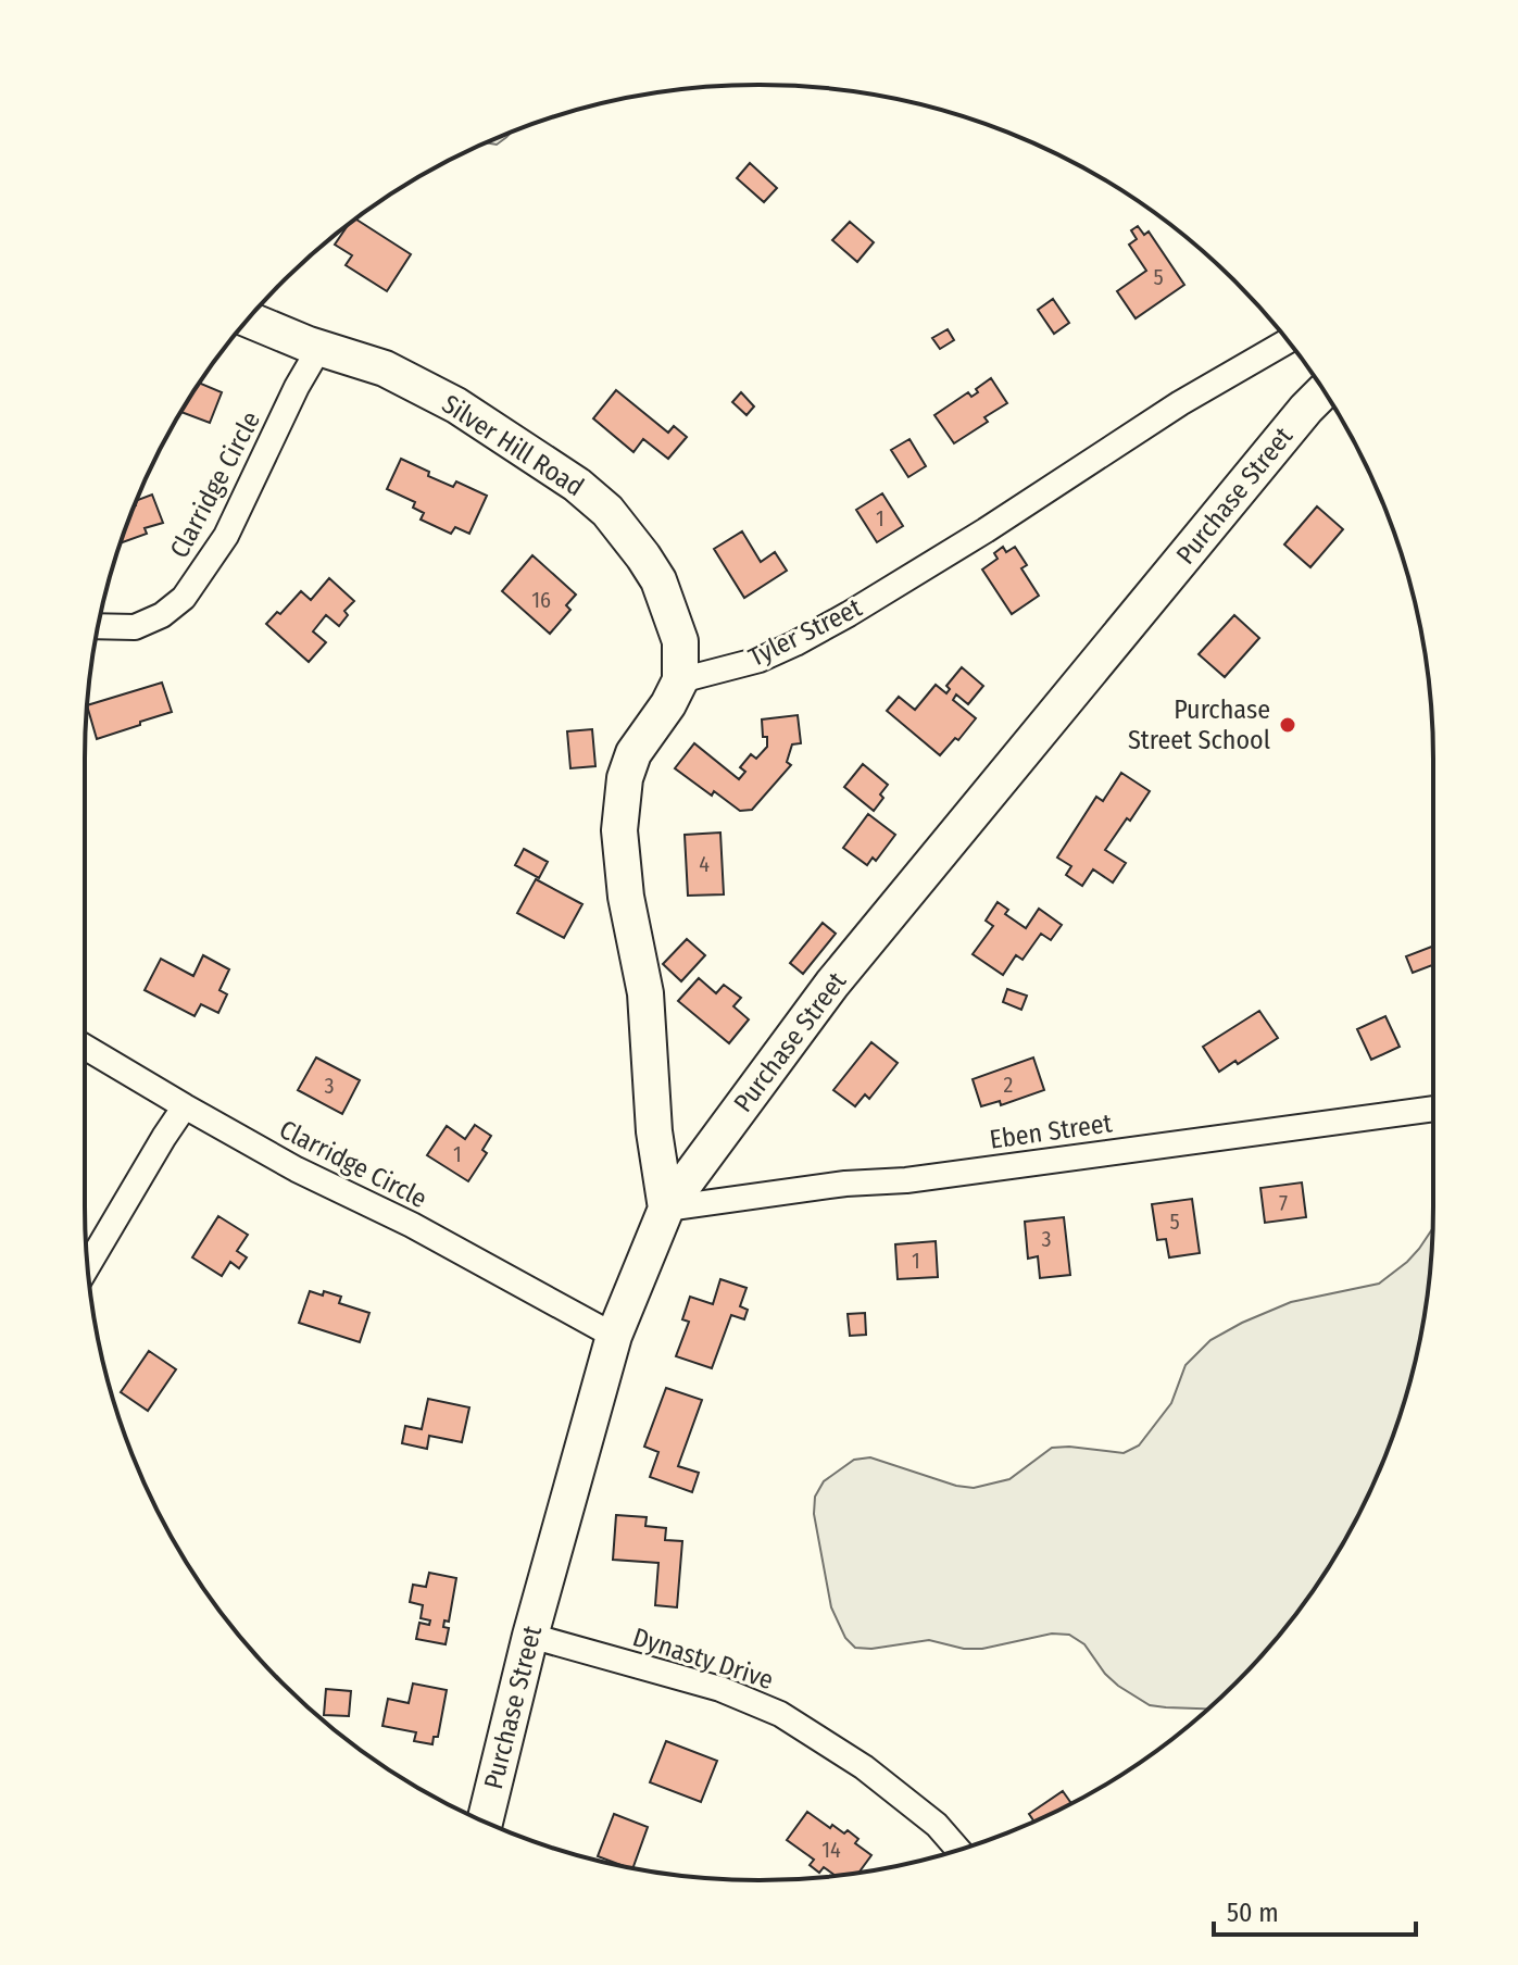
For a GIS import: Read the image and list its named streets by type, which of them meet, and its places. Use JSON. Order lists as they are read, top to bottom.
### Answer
{
  "streets": {
    "main road": ["Silver Hill Road", "Purchase Street"],
    "street": [
      "Clarridge Circle",
      "Tyler Street",
      "Eben Street",
      "Dynasty Drive"
    ]
  },
  "crossings": [
    ["Silver Hill Road", "Clarridge Circle"],
    ["Silver Hill Road", "Tyler Street"],
    ["Clarridge Circle", "Purchase Street"],
    ["Purchase Street", "Eben Street"],
    ["Purchase Street", "Dynasty Drive"]
  ],
  "places": ["Purchase Street School"],
  "house_numbers": [
    "5",
    "1",
    "16",
    "4",
    "2",
    "3",
    "1",
    "7",
    "5",
    "3",
    "1",
    "14"
  ],
  "scale_bar": "50 m"
}
